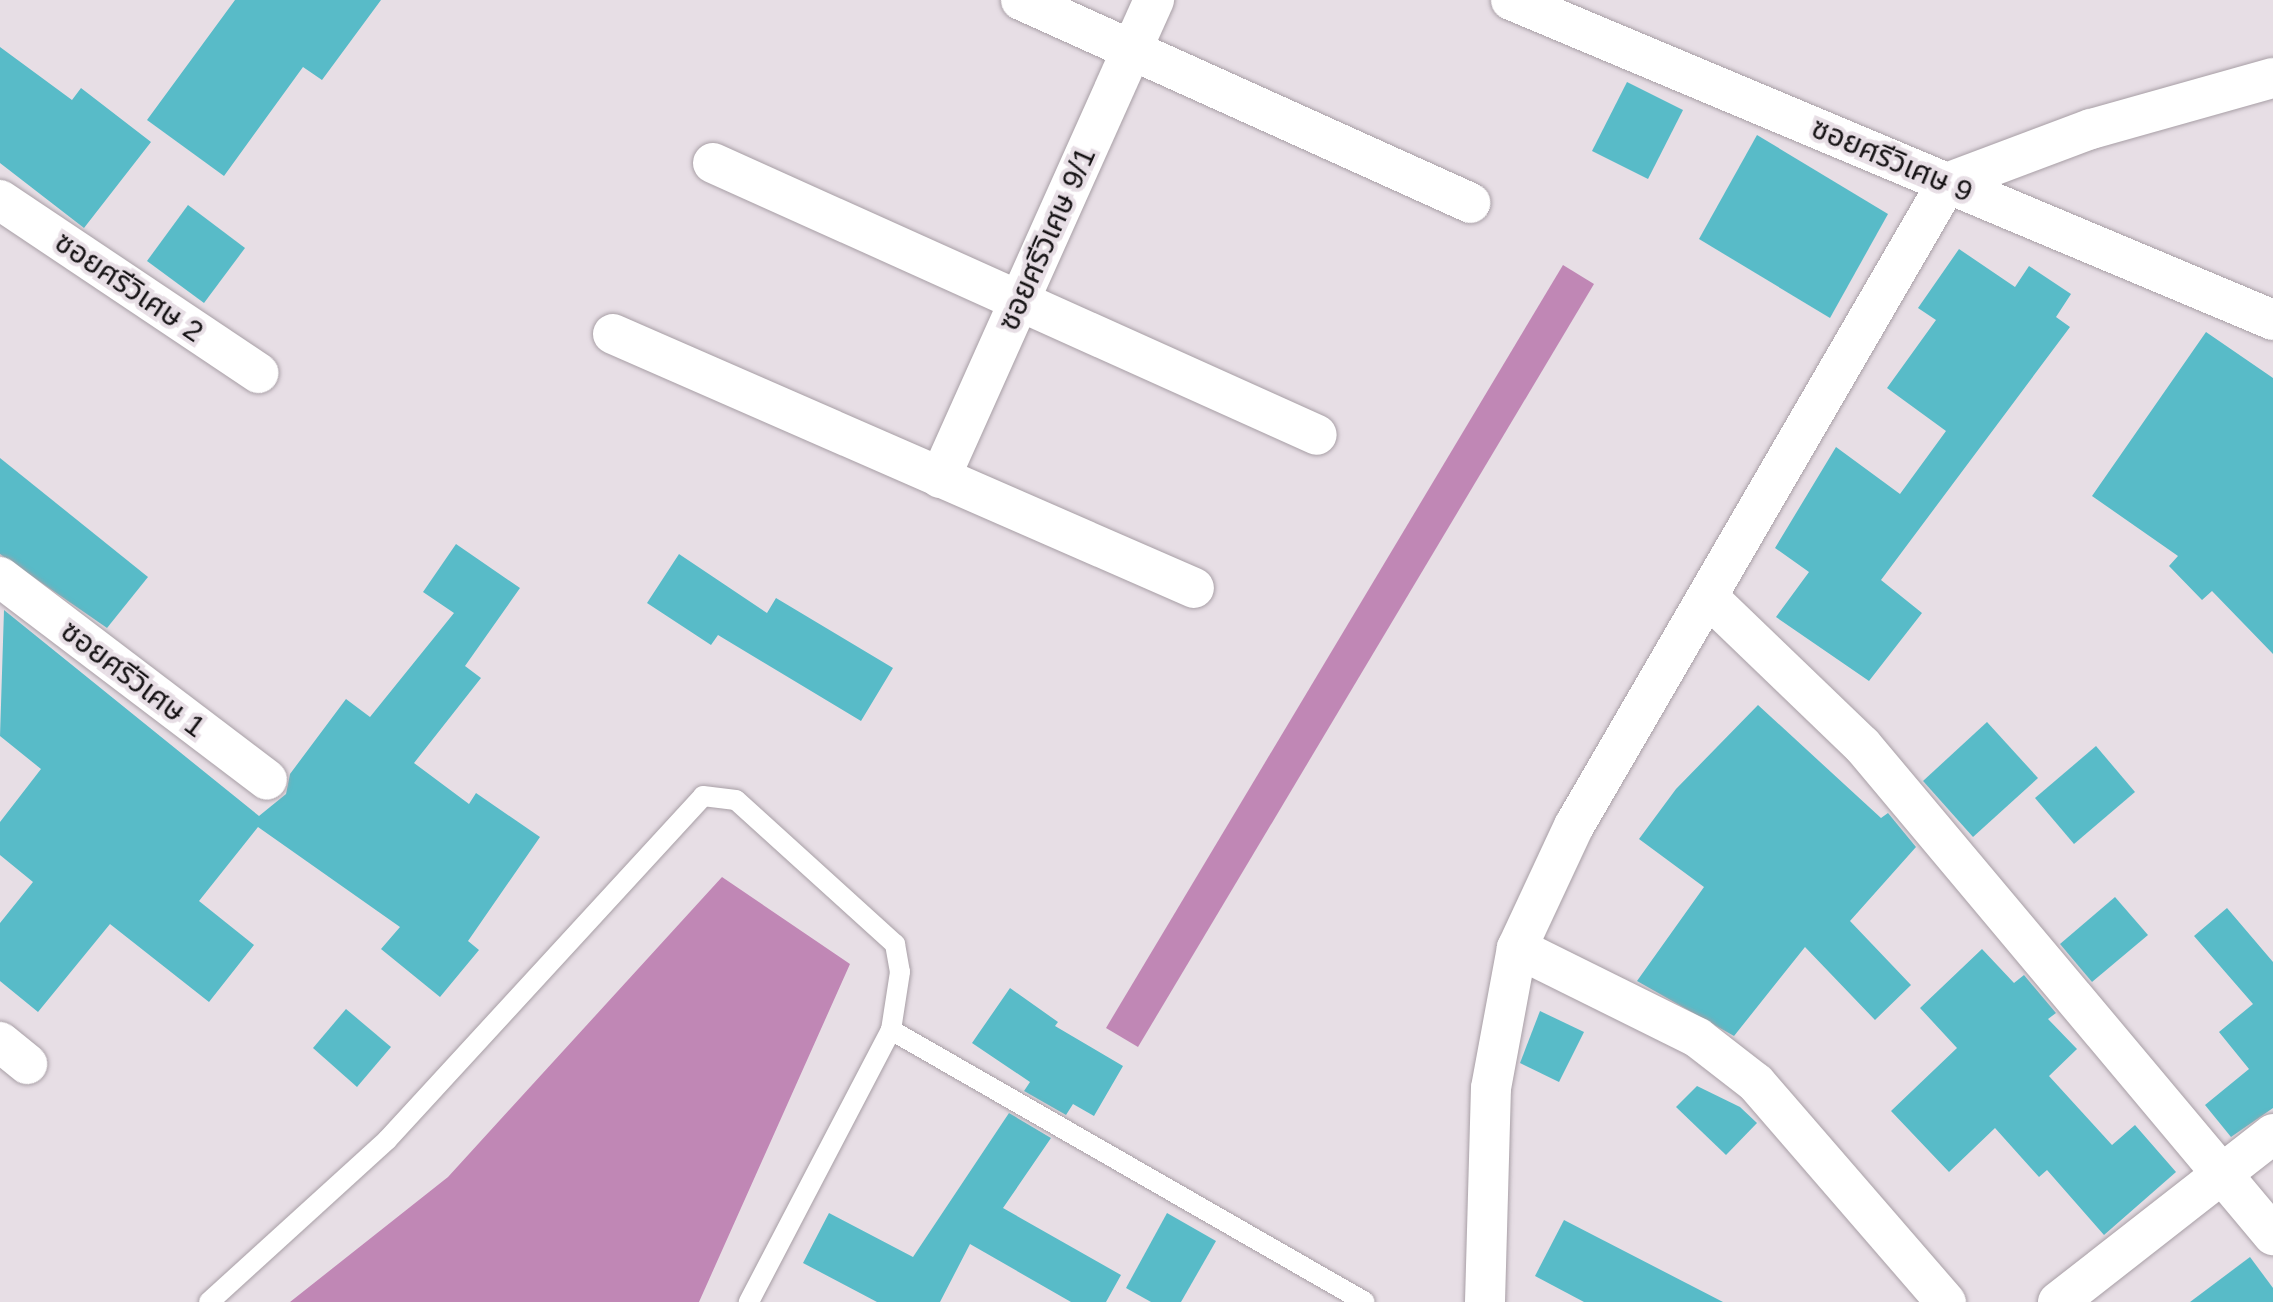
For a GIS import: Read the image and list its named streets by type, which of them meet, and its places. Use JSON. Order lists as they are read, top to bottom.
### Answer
{
  "streets": {
    "street": [
      "ซอยศรีวิเศษ 9",
      "ซอยศรีวิเศษ 9/1",
      "ซอยศรีวิเศษ 2",
      "ซอยศรีวิเศษ 1"
    ]
  }
}
